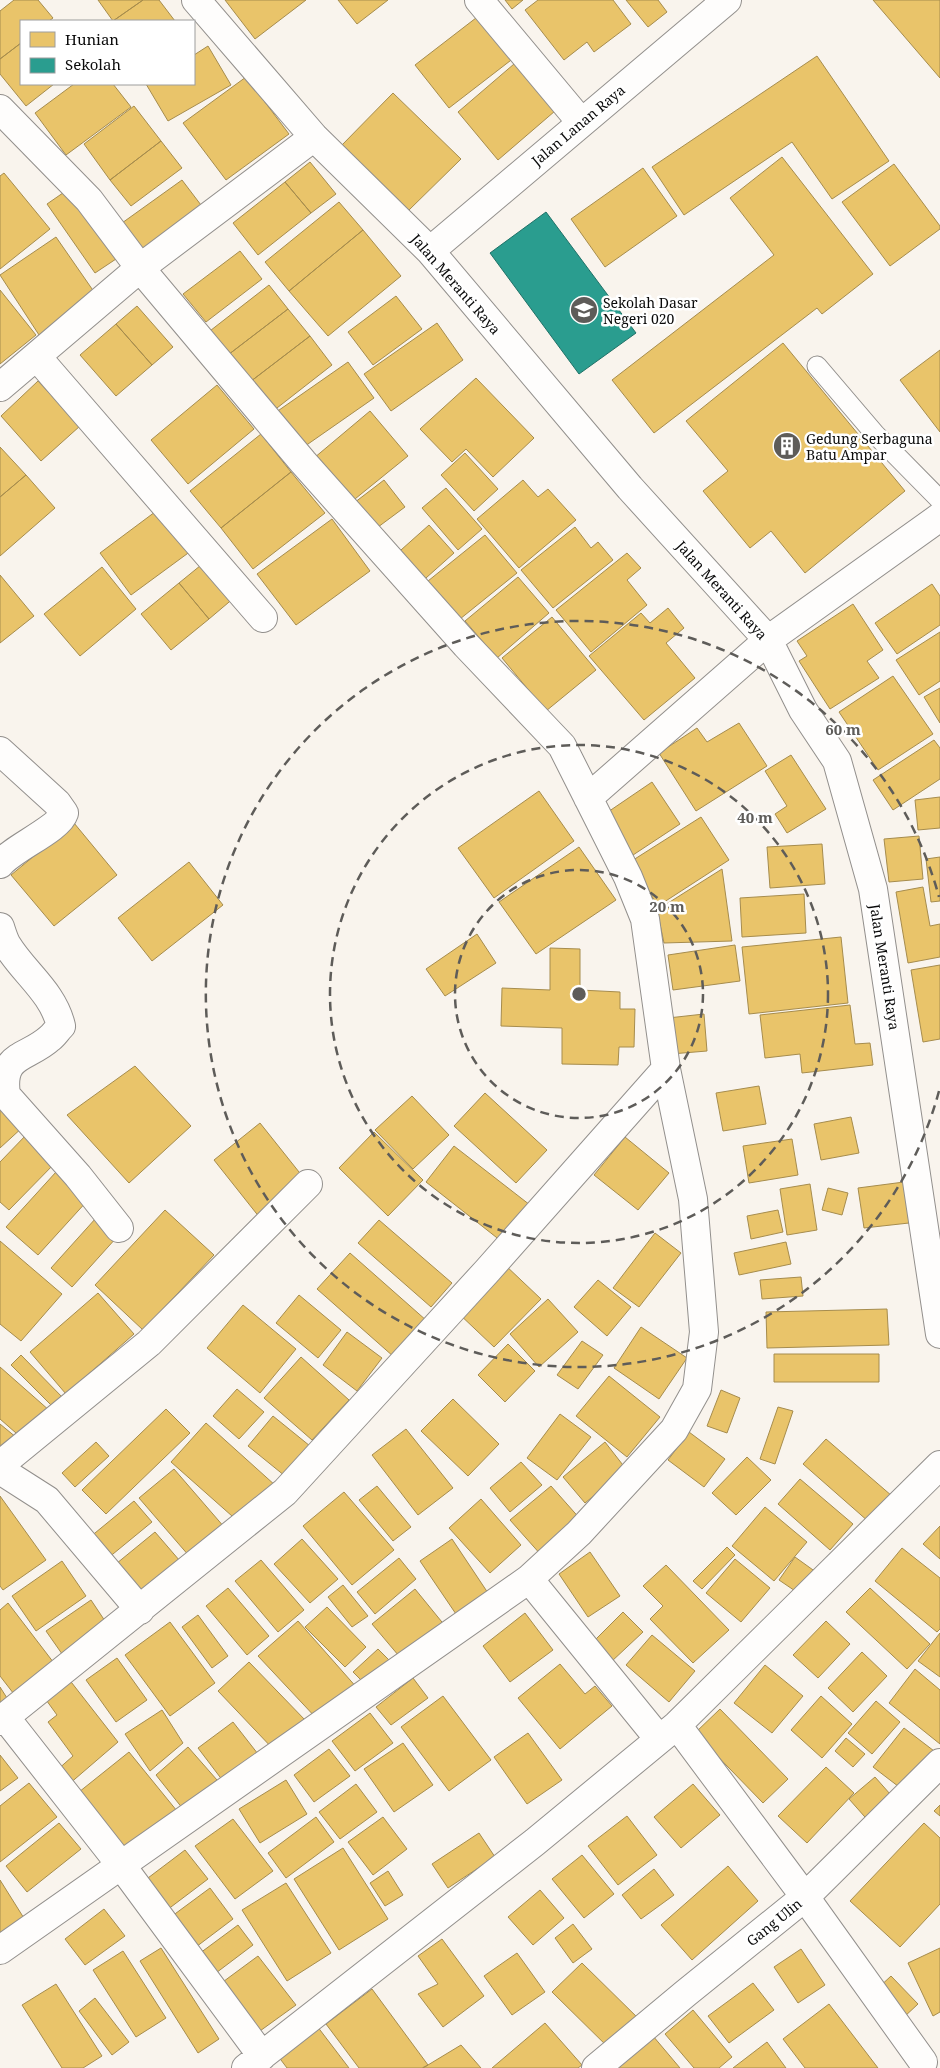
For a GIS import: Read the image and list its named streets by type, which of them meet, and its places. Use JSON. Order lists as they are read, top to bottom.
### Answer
{
  "streets": {
    "street": ["Jalan Lanan Raya", "Jalan Meranti Raya", "Gang Ulin"]
  },
  "crossings": [
    ["Jalan Lanan Raya", "Jalan Meranti Raya"]
  ],
  "places": {
    "school or university": ["Sekolah Dasar Negeri 020"],
    "building": ["Gedung Serbaguna Batu Ampar"]
  },
  "legend": ["Hunian", "Sekolah"],
  "rings": ["60 m", "40 m", "20 m"]
}
